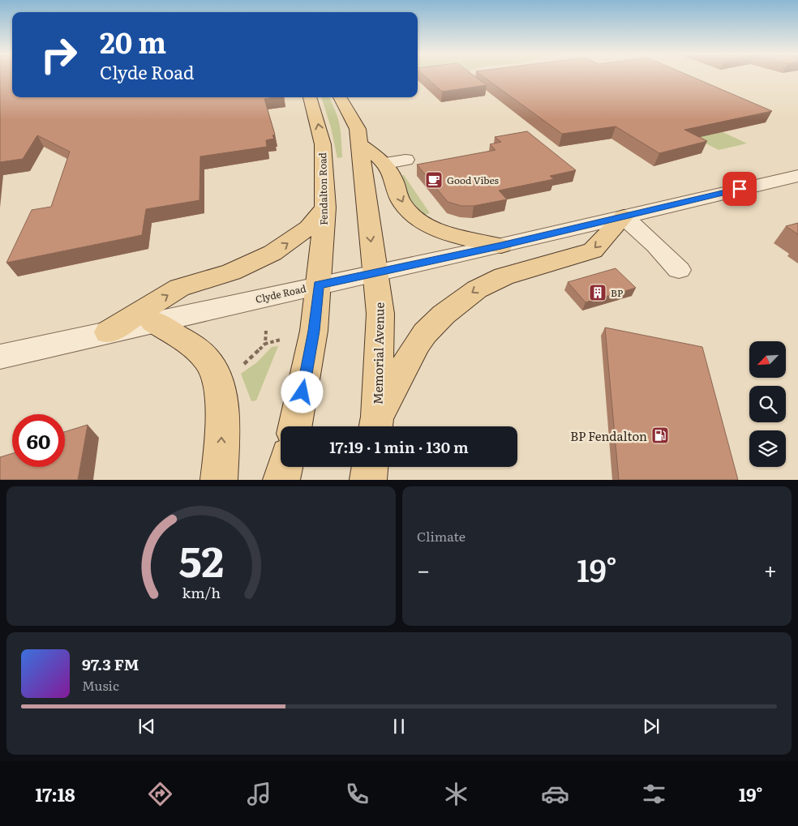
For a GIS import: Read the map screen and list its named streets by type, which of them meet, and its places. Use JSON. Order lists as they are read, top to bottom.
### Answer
{
  "streets": {
    "main road": ["Fendalton Road", "Memorial Avenue"],
    "street": ["Clyde Road"]
  },
  "crossings": [
    ["Fendalton Road", "Clyde Road"],
    ["Clyde Road", "Memorial Avenue"]
  ],
  "places": {
    "cafe": ["Good Vibes"],
    "building": ["BP"],
    "fuel station": ["BP Fendalton"]
  },
  "north": "bottom left",
  "page": {
    "turn": ["20 m", "Clyde Road"],
    "limit": "60",
    "trip": "17:19 · 1 min · 130 m",
    "tile": "Climate",
    "heat": ["−", "19°", "+"],
    "song": ["97.3 FM", "Music"],
    "tabs": ["17:18", "19°"],
    "gauge": ["52", "km/h"]
  }
}
